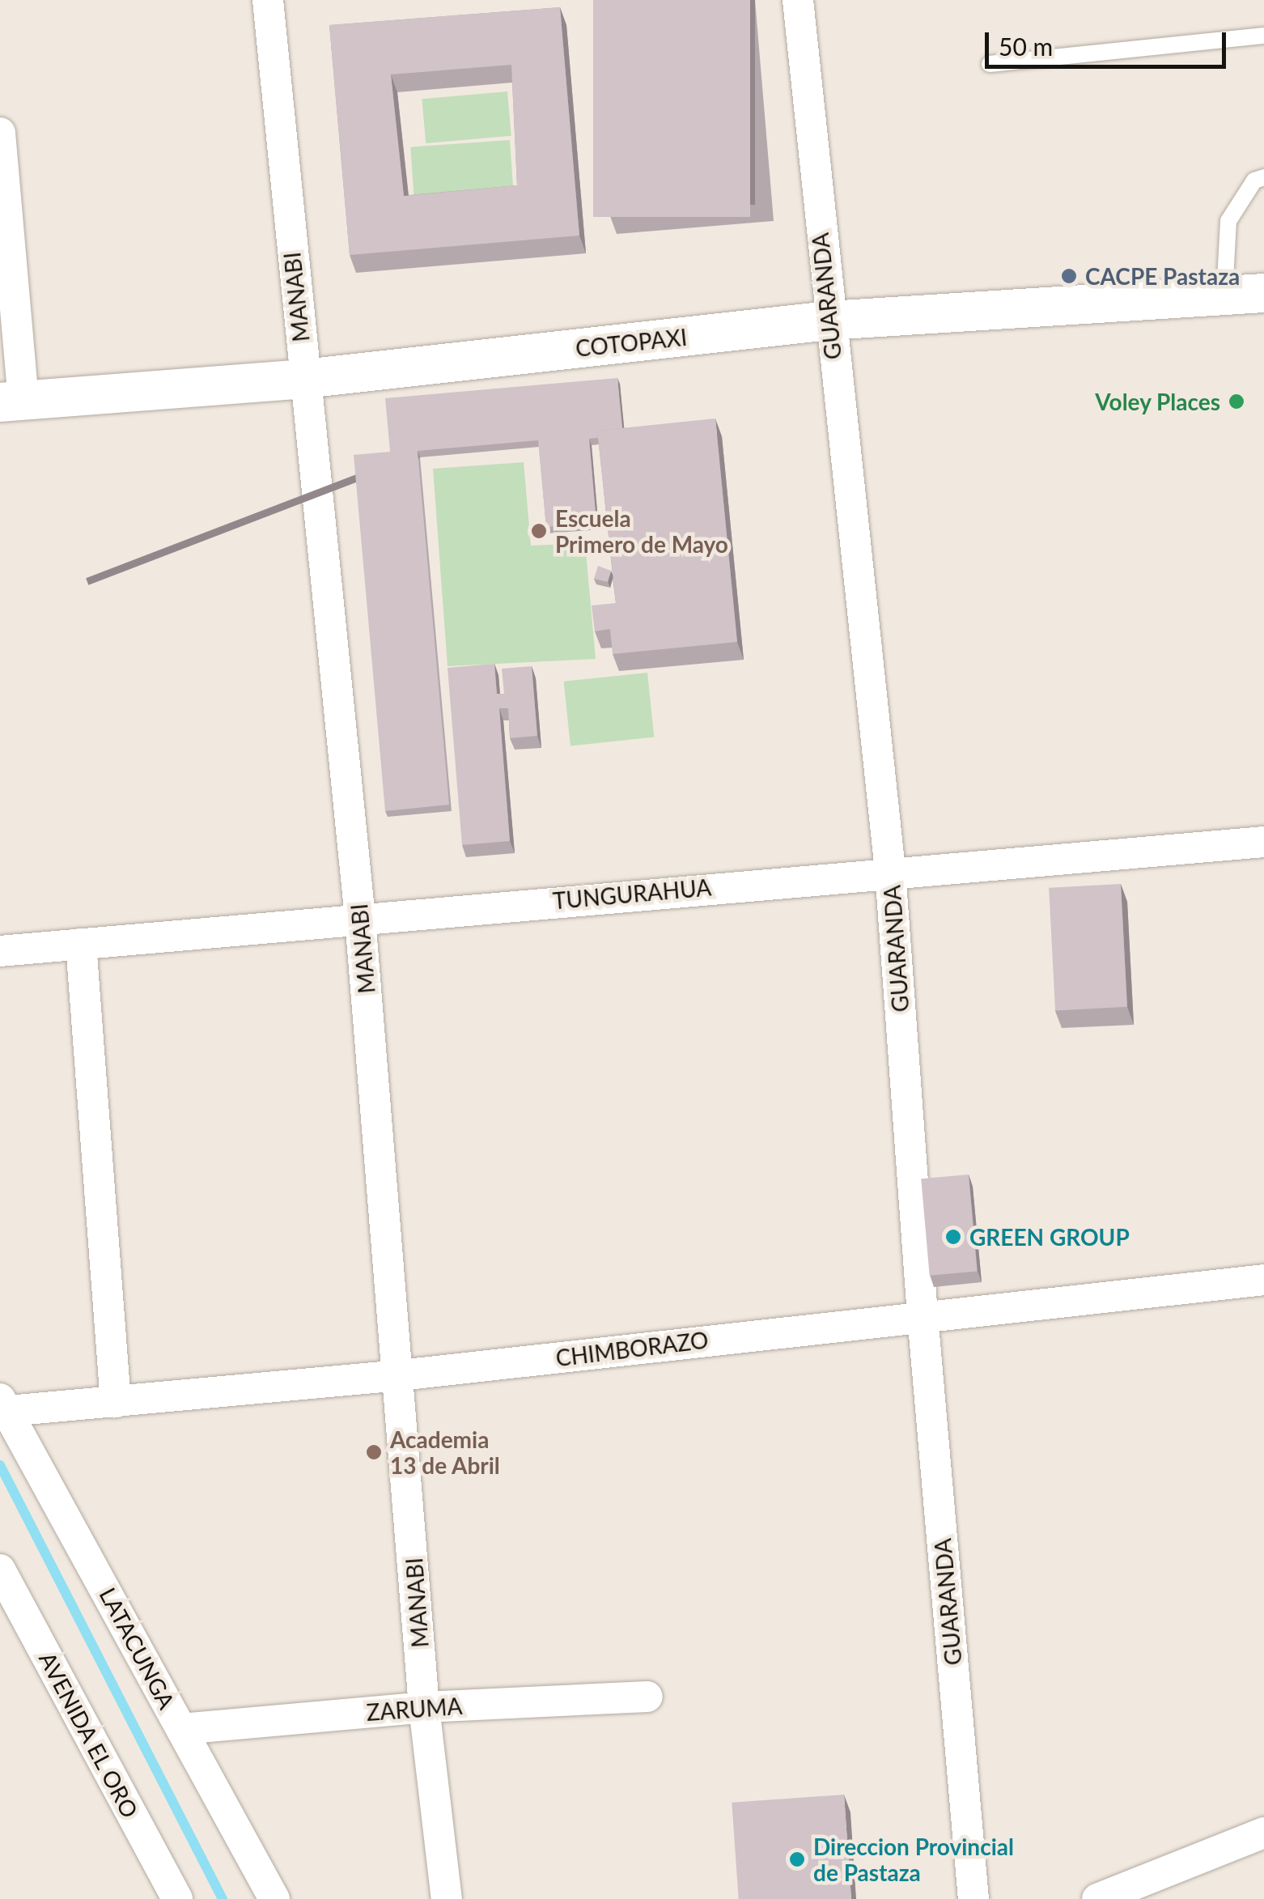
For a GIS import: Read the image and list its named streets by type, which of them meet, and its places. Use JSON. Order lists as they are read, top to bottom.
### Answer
{
  "streets": {
    "street": [
      "GUARANDA",
      "MANABI",
      "COTOPAXI",
      "TUNGURAHUA",
      "CHIMBORAZO",
      "LATACUNGA",
      "ZARUMA",
      "AVENIDA EL ORO"
    ]
  },
  "crossings": [
    ["GUARANDA", "COTOPAXI"],
    ["GUARANDA", "TUNGURAHUA"],
    ["GUARANDA", "CHIMBORAZO"],
    ["MANABI", "COTOPAXI"],
    ["MANABI", "TUNGURAHUA"],
    ["MANABI", "CHIMBORAZO"],
    ["MANABI", "ZARUMA"],
    ["CHIMBORAZO", "LATACUNGA"],
    ["LATACUNGA", "ZARUMA"]
  ],
  "places": [
    "CACPE Pastaza",
    "Voley Places",
    "Escuela Primero de Mayo",
    "GREEN GROUP",
    "Academia 13 de Abril",
    "Direccion Provincial de Pastaza"
  ],
  "scale_bar": "50 m"
}
